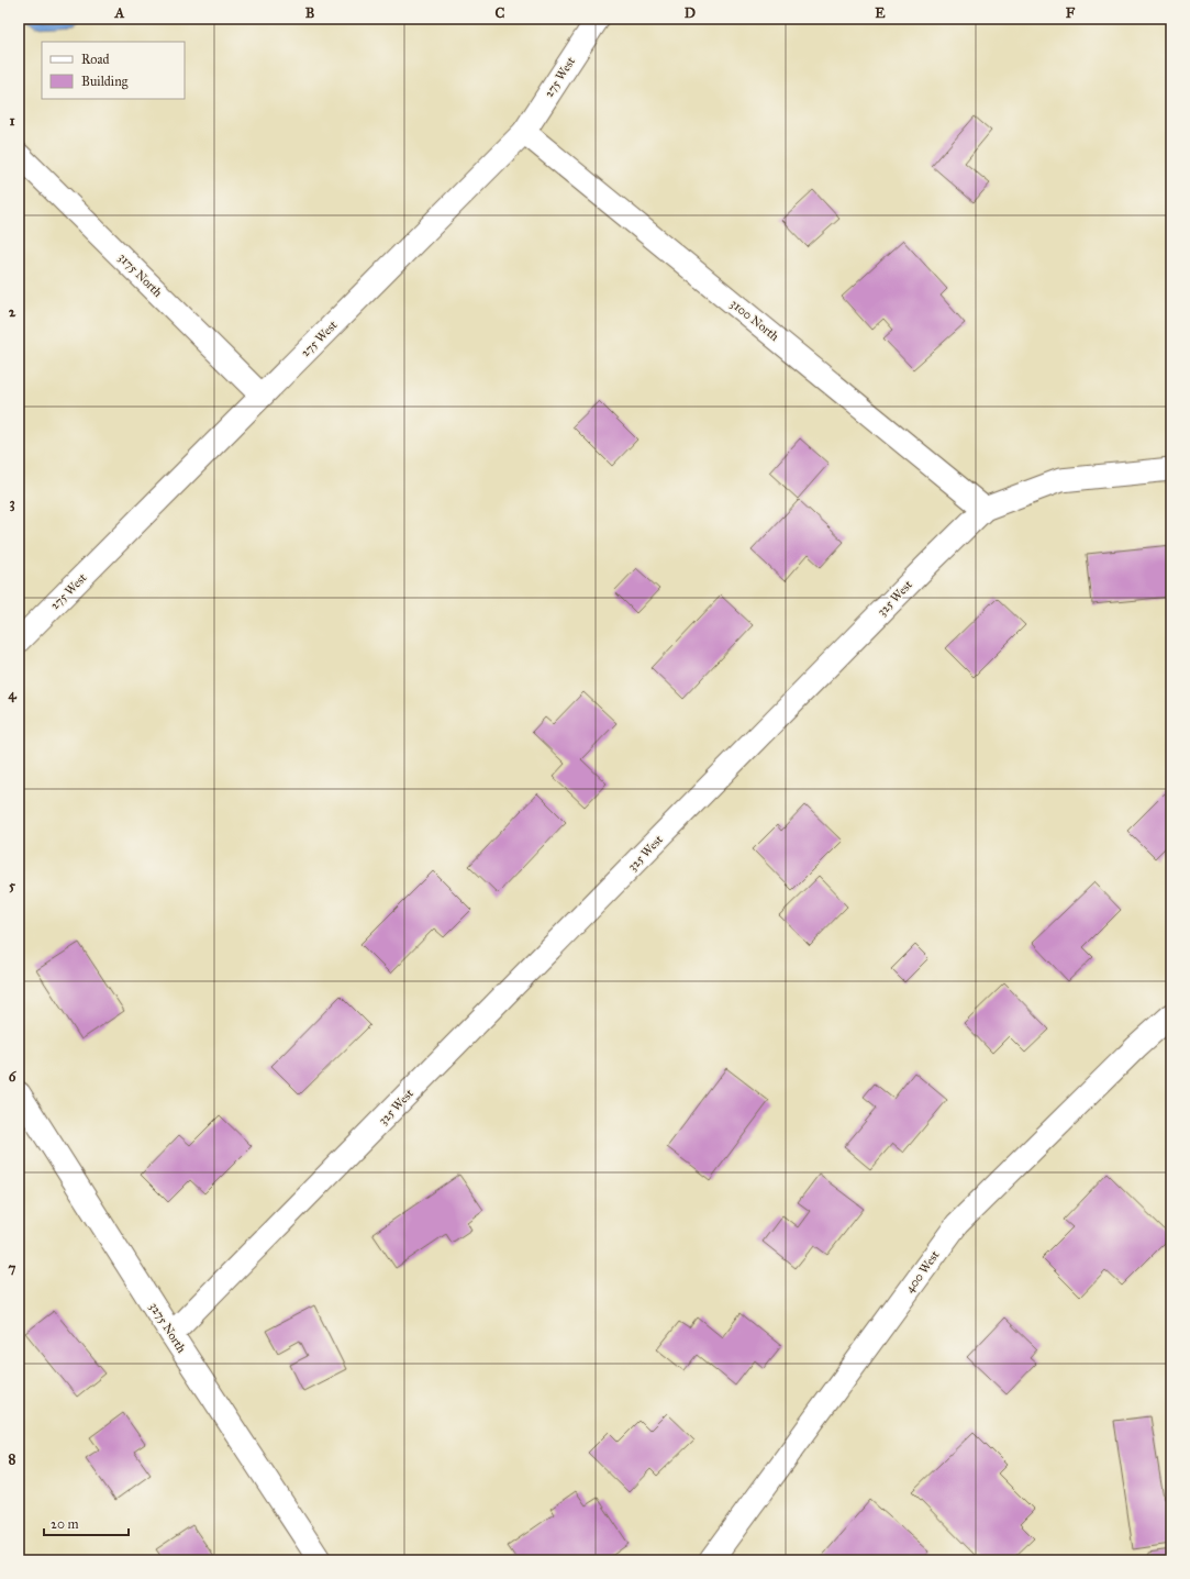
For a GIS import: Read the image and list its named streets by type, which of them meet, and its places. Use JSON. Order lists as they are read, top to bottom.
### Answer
{
  "streets": {
    "street": [
      "275 West",
      "3175 North",
      "3100 North",
      "325 West",
      "400 West",
      "3275 North"
    ]
  },
  "crossings": [
    ["275 West", "3175 North"],
    ["275 West", "3100 North"],
    ["3100 North", "325 West"],
    ["325 West", "3275 North"]
  ],
  "legend": ["Road", "Building"],
  "scale_bar": "20 m",
  "grid": {
    "columns": [
      "A",
      "B",
      "C",
      "D",
      "E",
      "F"
    ],
    "rows": [
      "1",
      "2",
      "3",
      "4",
      "5",
      "6",
      "7",
      "8"
    ]
  }
}
